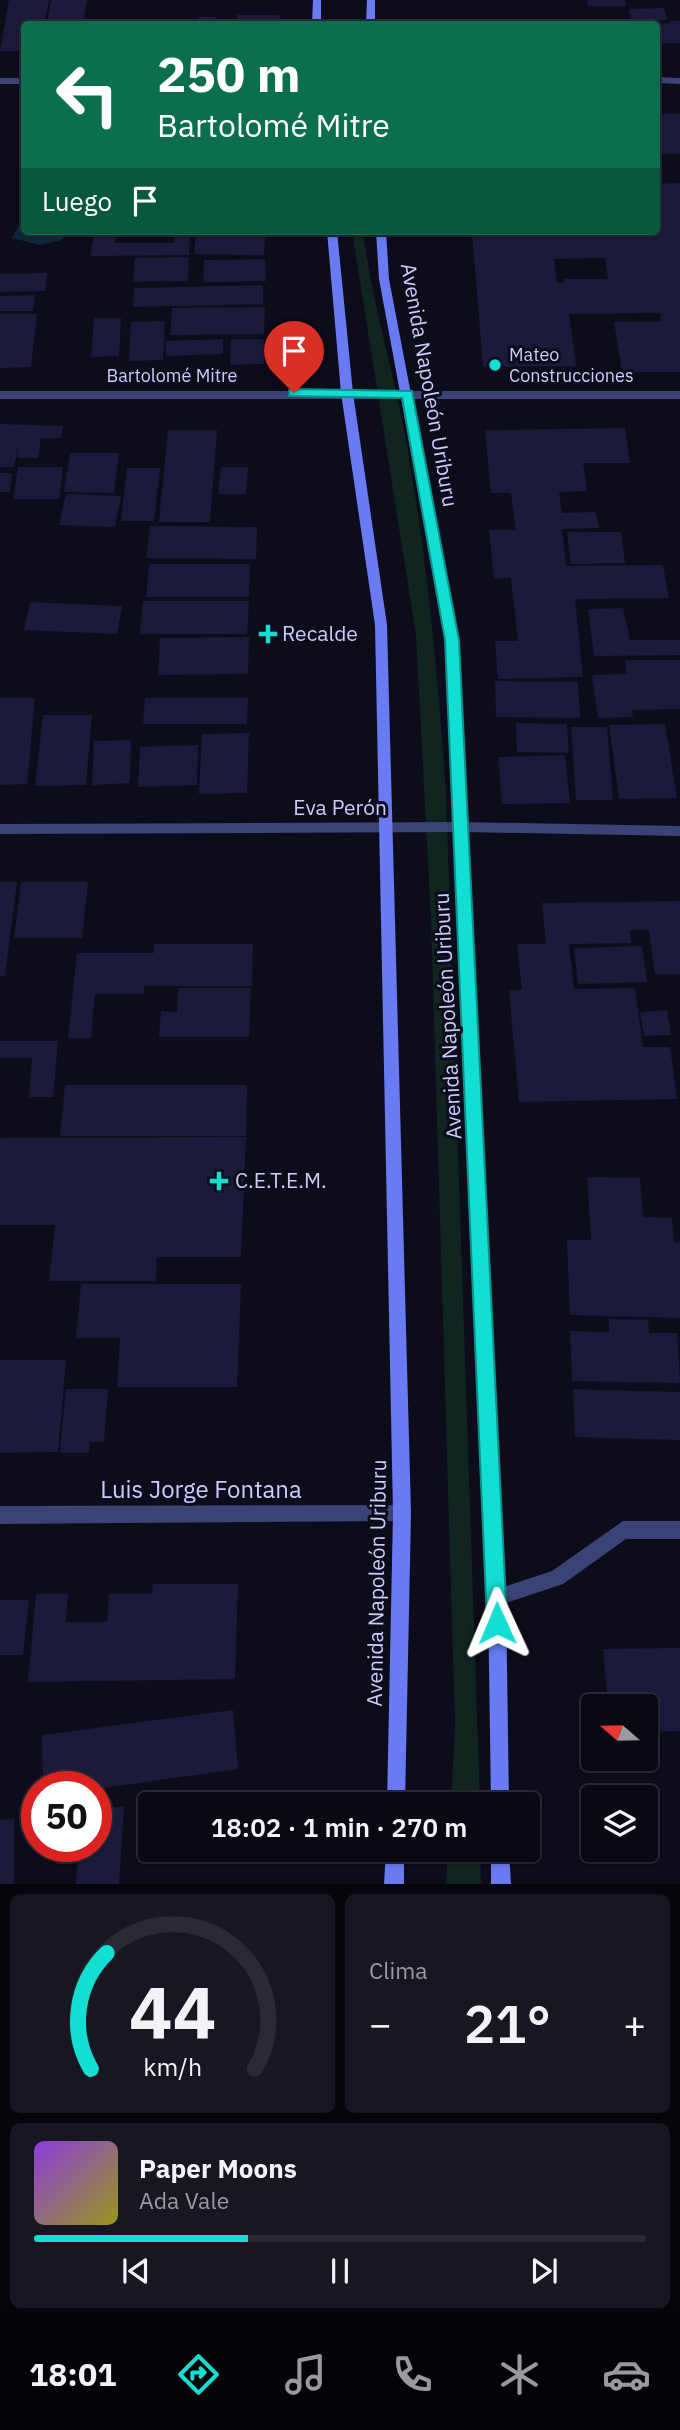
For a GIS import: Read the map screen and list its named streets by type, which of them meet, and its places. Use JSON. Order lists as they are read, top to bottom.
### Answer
{
  "streets": {
    "main road": ["Avenida Napoleón Uriburu"],
    "street": ["Bartolomé Mitre", "Eva Perón", "Luis Jorge Fontana"]
  },
  "crossings": [
    ["Bartolomé Mitre", "Avenida Napoleón Uriburu"],
    ["Avenida Napoleón Uriburu", "Eva Perón"],
    ["Avenida Napoleón Uriburu", "Luis Jorge Fontana"]
  ],
  "places": {
    "other": ["Mateo Construcciones"],
    "health": ["Recalde", "C.E.T.E.M."]
  },
  "north": "left",
  "page": {
    "turn": ["250 m", "Bartolomé Mitre"],
    "then": "Luego",
    "limit": "50",
    "trip": "18:02 · 1 min · 270 m",
    "tile": "Clima",
    "heat": ["−", "21°", "+"],
    "song": ["Paper Moons", "Ada Vale"],
    "tabs": "18:01",
    "gauge": ["44", "km/h"]
  }
}
